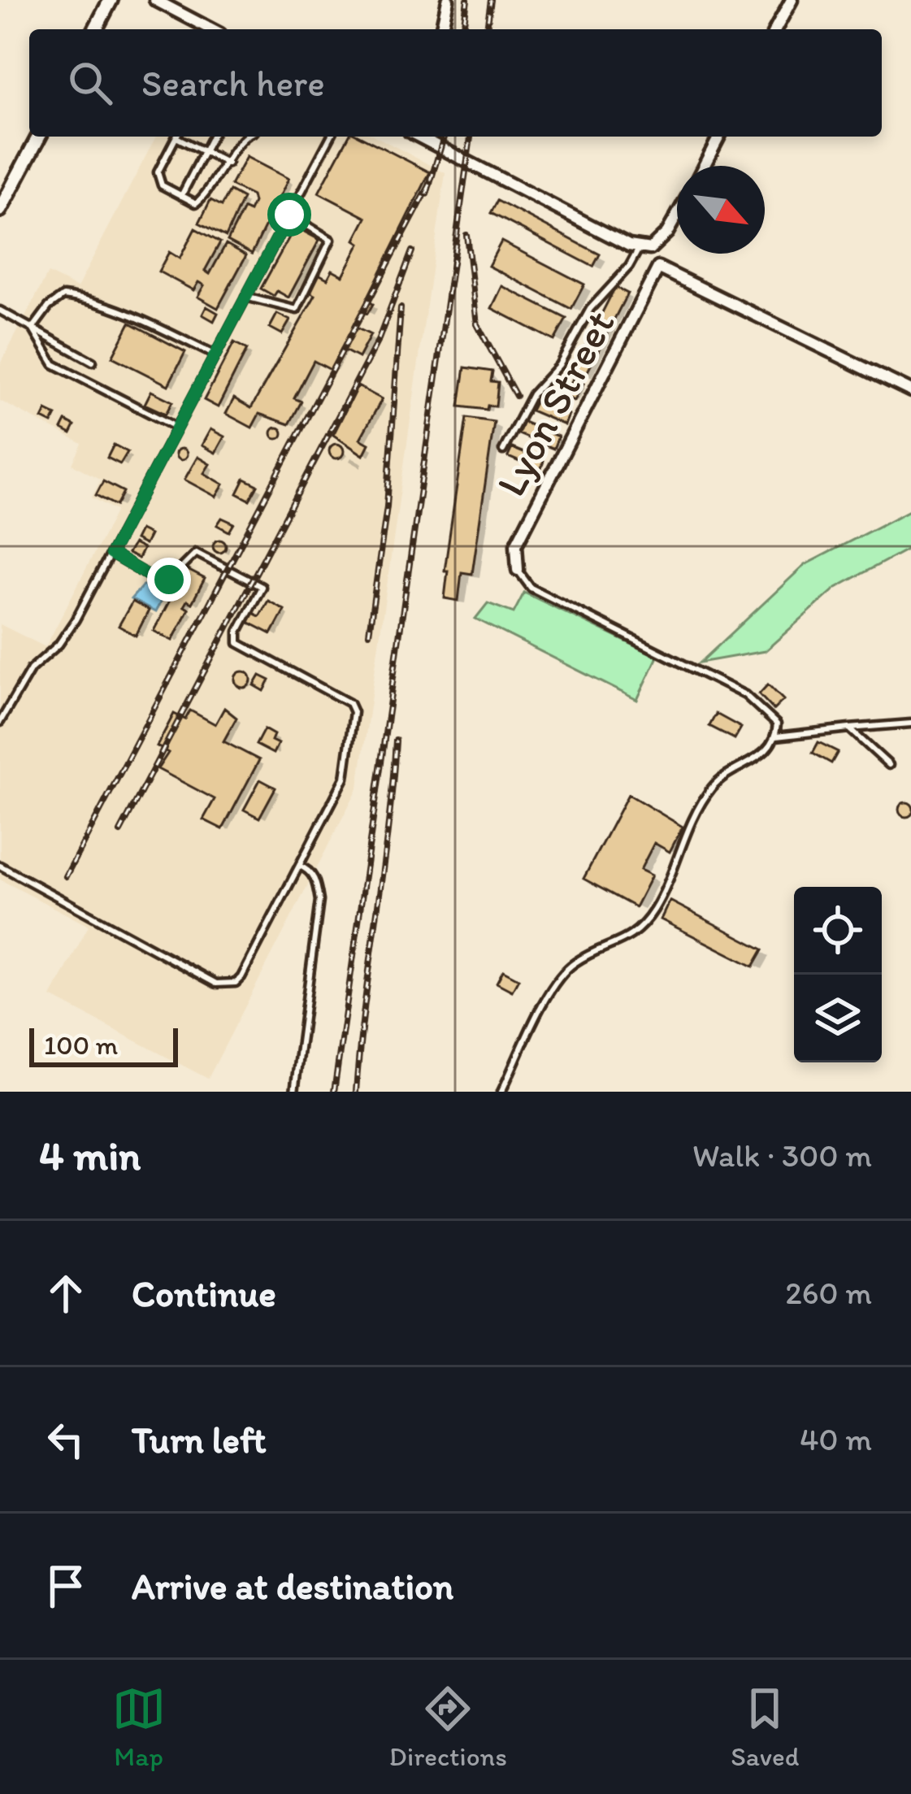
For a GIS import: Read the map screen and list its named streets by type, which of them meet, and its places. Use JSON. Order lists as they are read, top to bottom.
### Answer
{
  "streets": {
    "street": ["Lyon Street"]
  },
  "scale_bar": "100 m",
  "north": "bottom right",
  "page": {
    "search": "Search here",
    "scale": "100 m",
    "heading": ["4 min", "Walk · 300 m"],
    "list": [
      ["Continue", "260 m"],
      ["Turn left", "40 m"],
      "Arrive at destination"
    ],
    "nav": ["Map", "Directions", "Saved"]
  }
}
